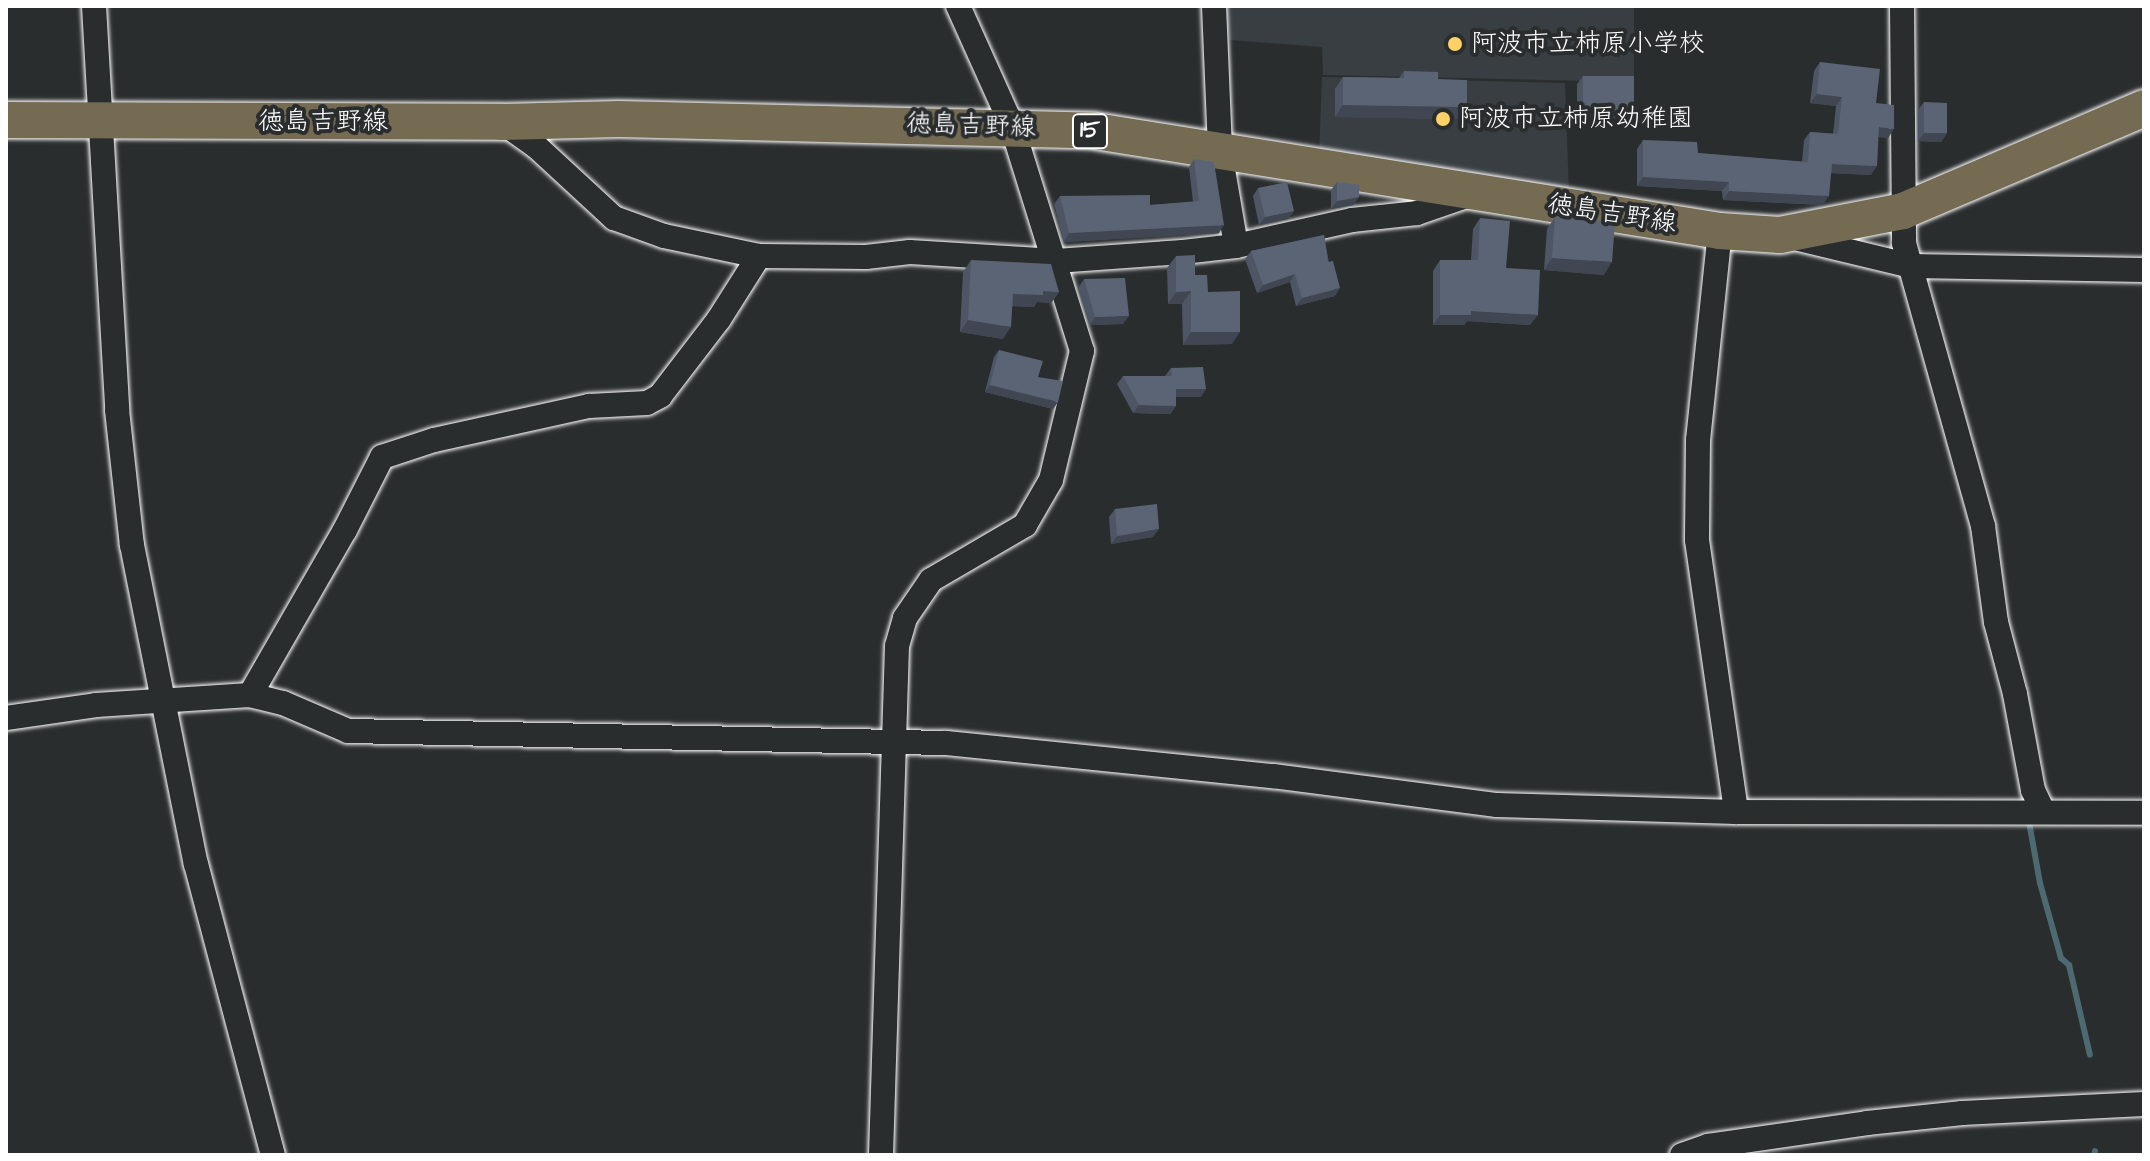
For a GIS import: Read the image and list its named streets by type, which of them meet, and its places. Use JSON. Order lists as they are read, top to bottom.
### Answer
{
  "streets": {
    "main road": ["徳島吉野線", "15"]
  },
  "places": ["阿波市立柿原小学校", "阿波市立柿原幼稚園"]
}
